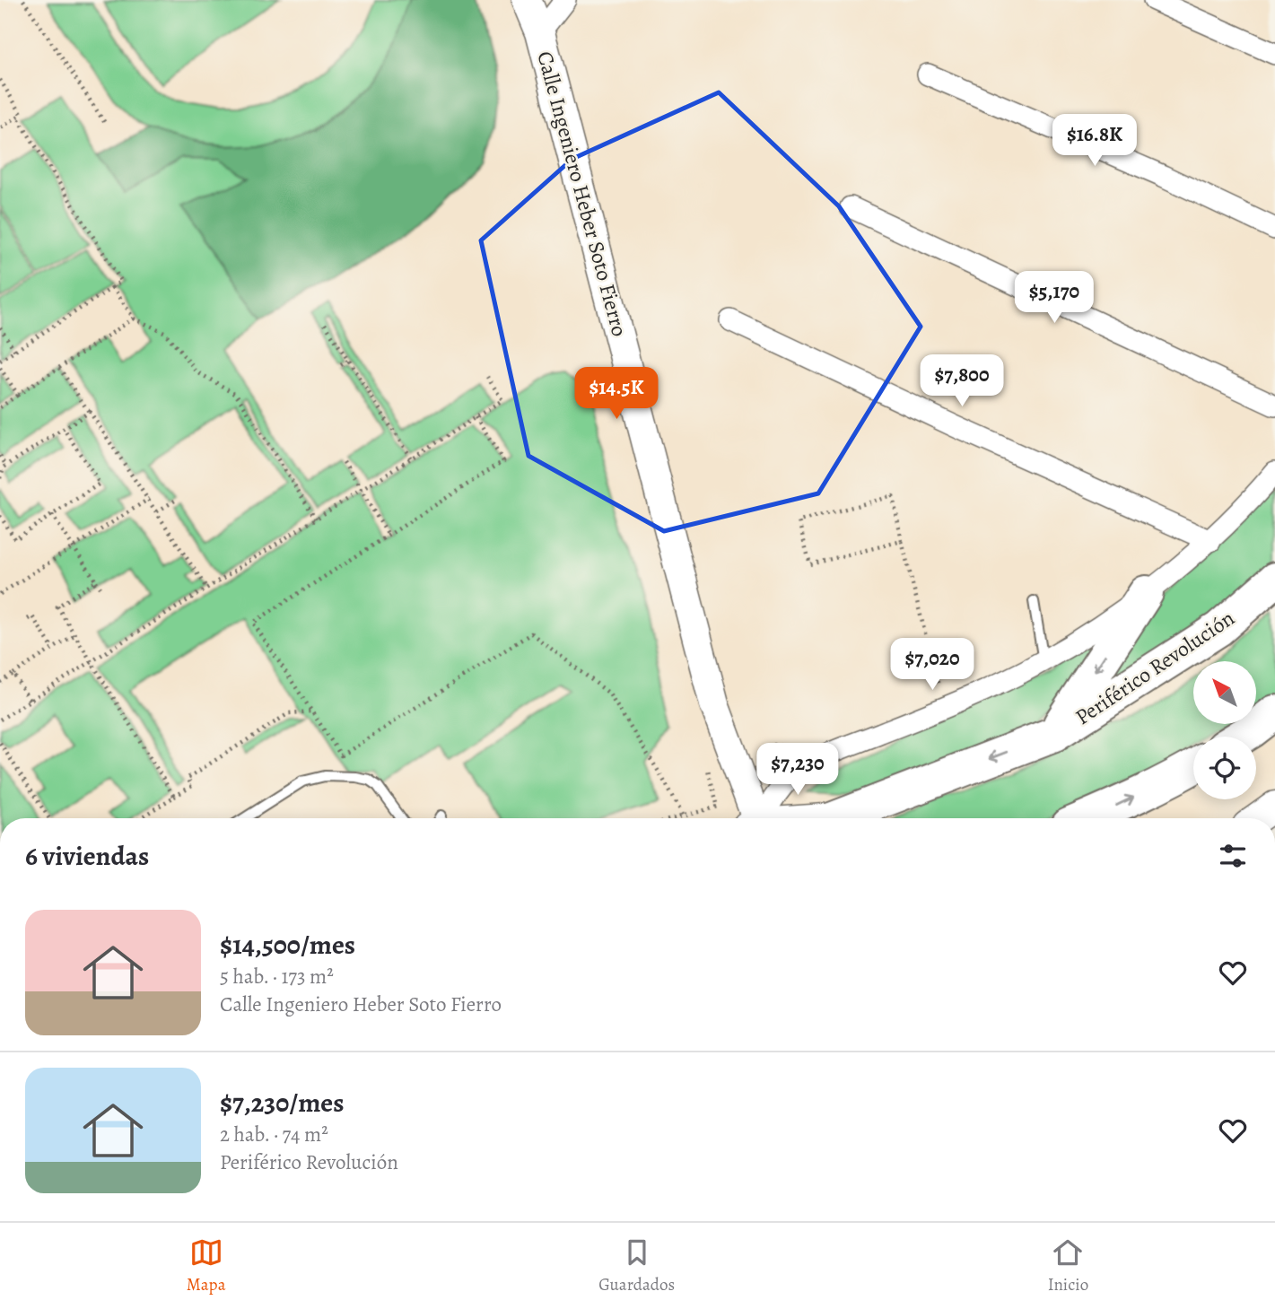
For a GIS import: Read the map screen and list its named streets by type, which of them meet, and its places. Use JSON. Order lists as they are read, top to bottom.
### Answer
{
  "streets": {
    "highway": ["Periférico Revolución"],
    "street": ["Calle Ingeniero Heber Soto Fierro"]
  },
  "one_way": ["Periférico Revolución"],
  "north": "top left",
  "page": {
    "price": [
      "$16.8K",
      "$5,170",
      "$7,800",
      "$14.5K",
      "$7,020",
      "$7,230"
    ],
    "heading": "6 viviendas",
    "list": [
      {
        "name": "$14,500/mes",
        "note": "5 hab. · 173 m² · Calle Ingeniero Heber Soto Fierro"
      },
      {
        "name": "$7,230/mes",
        "note": "2 hab. · 74 m² · Periférico Revolución"
      }
    ],
    "tabs": ["Mapa", "Guardados", "Inicio"]
  }
}
